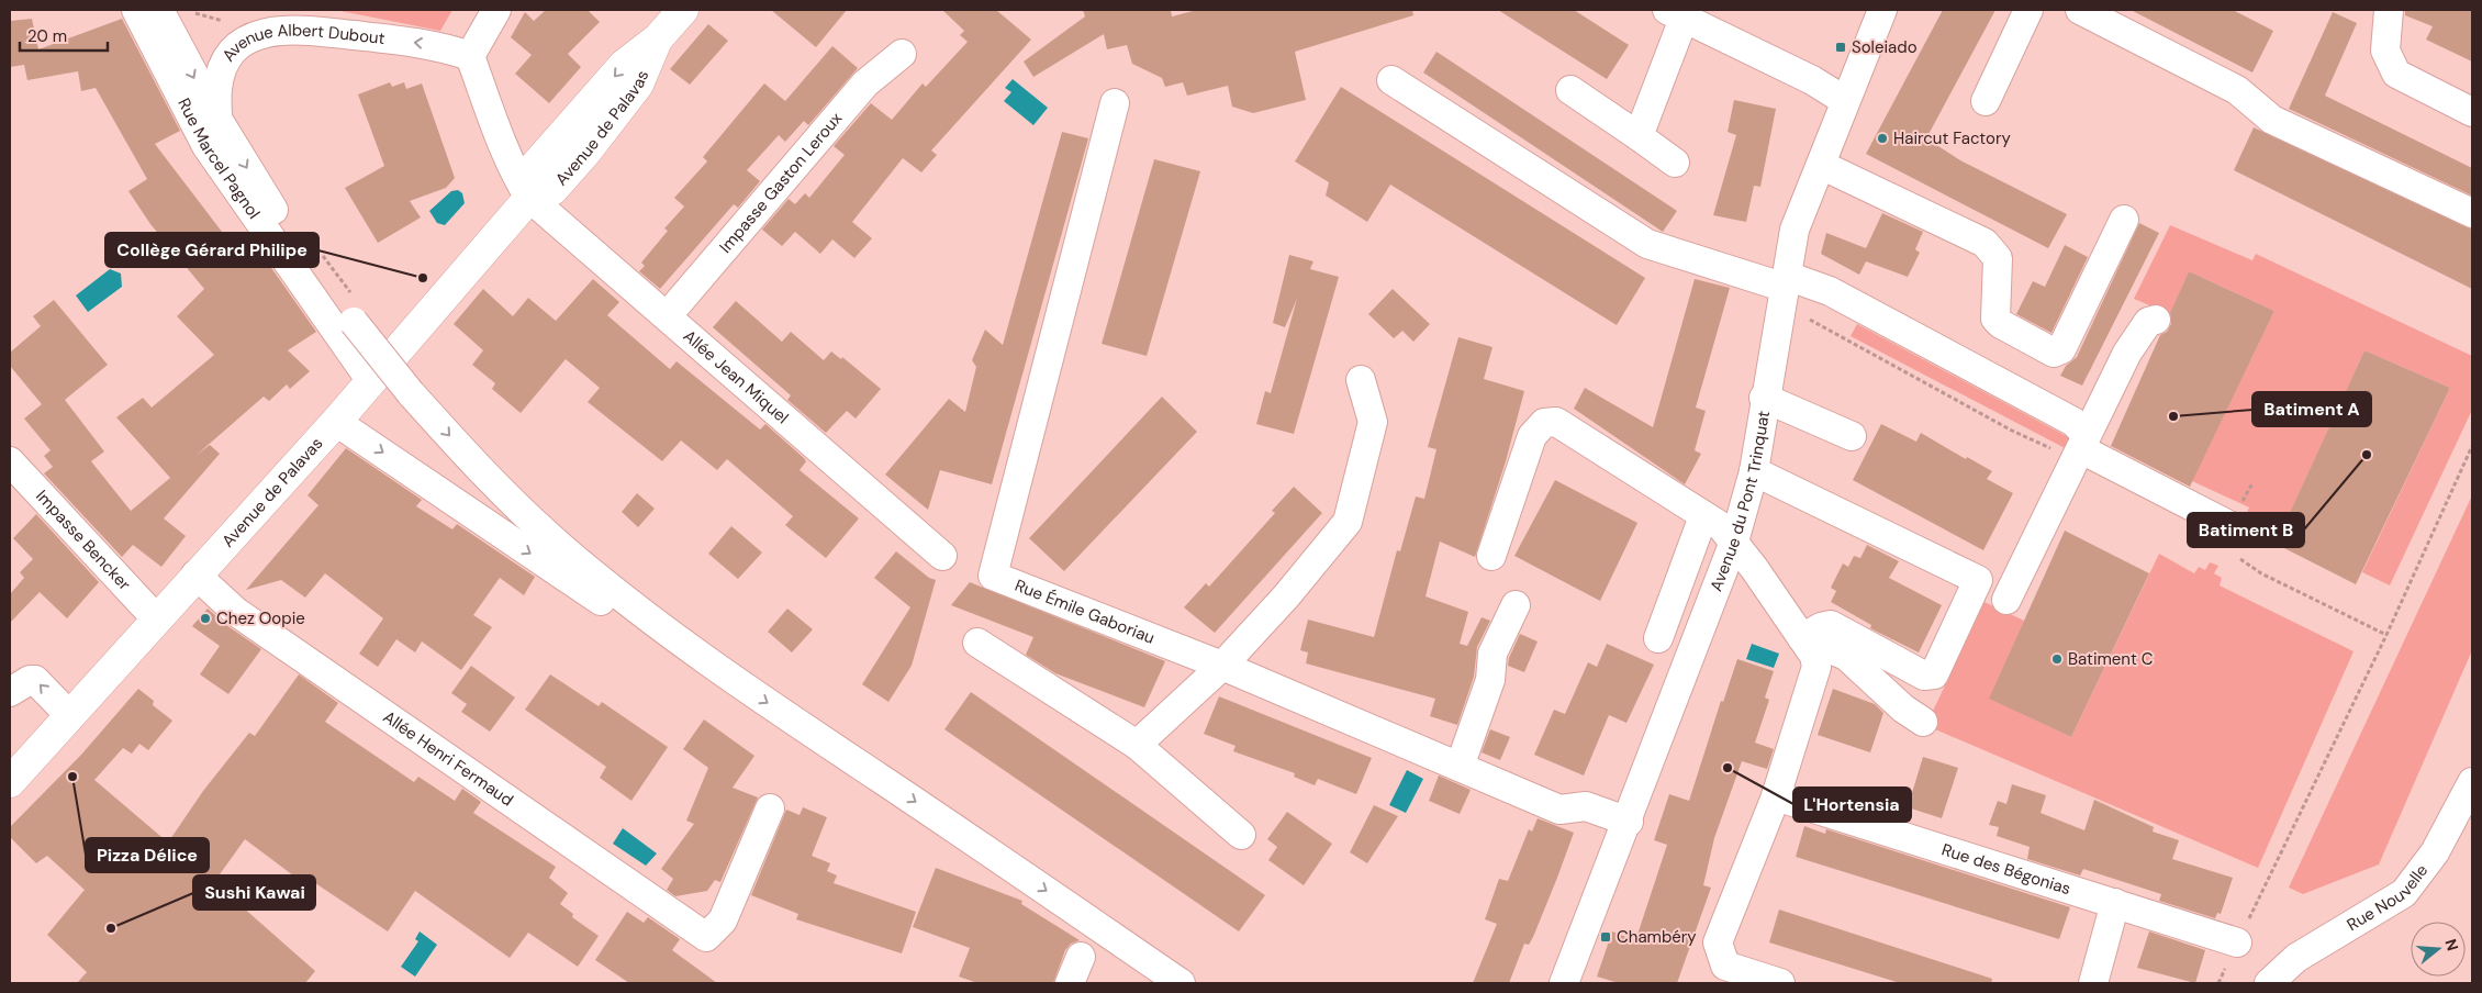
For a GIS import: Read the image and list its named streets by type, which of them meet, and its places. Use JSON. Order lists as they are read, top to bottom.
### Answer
{
  "streets": {
    "main road": ["Avenue de Palavas"],
    "street": [
      "Avenue Albert Dubout",
      "Rue Marcel Pagnol",
      "Impasse Gaston Leroux",
      "Allée Jean Miquel",
      "Avenue du Pont Trinquat",
      "Impasse Bencker",
      "Rue Émile Gaboriau",
      "Allée Henri Fermaud",
      "Rue des Bégonias",
      "Rue Nouvelle"
    ]
  },
  "crossings": [
    ["Avenue de Palavas", "Rue Marcel Pagnol"],
    ["Avenue de Palavas", "Allée Jean Miquel"],
    ["Avenue de Palavas", "Impasse Bencker"],
    ["Avenue de Palavas", "Allée Henri Fermaud"],
    ["Impasse Gaston Leroux", "Allée Jean Miquel"],
    ["Avenue du Pont Trinquat", "Rue Émile Gaboriau"]
  ],
  "one_way": ["Avenue Albert Dubout"],
  "places": {
    "transit": ["Soleiado", "Chambéry"],
    "other": [
      "Haircut Factory",
      "Collège Gérard Philipe",
      "Batiment A",
      "Batiment B",
      "Chez Oopie",
      "Batiment C",
      "L'Hortensia",
      "Pizza Délice",
      "Sushi Kawai"
    ]
  },
  "scale_bar": "20 m",
  "north": "right"
}
